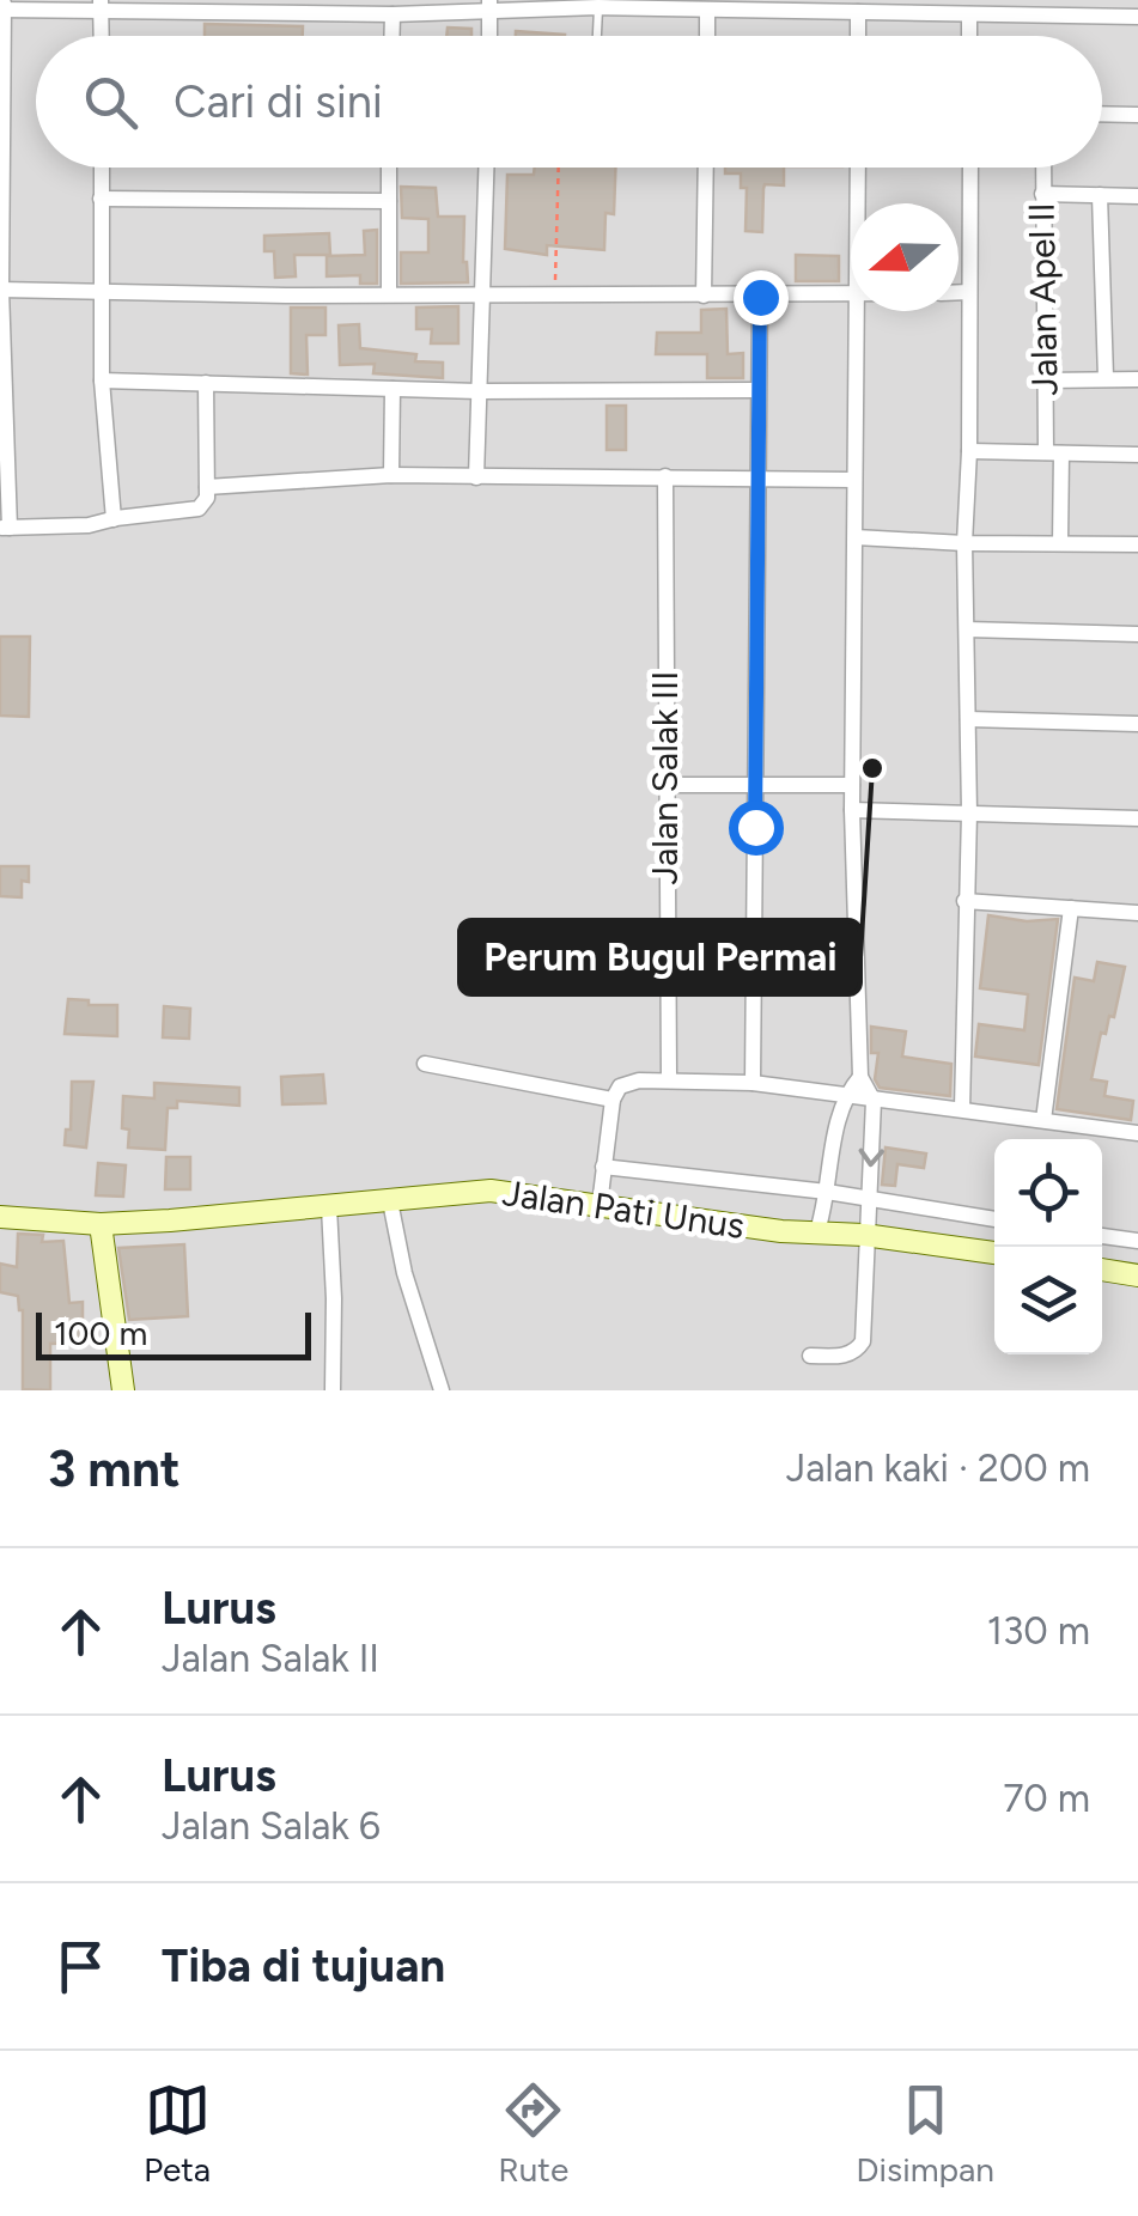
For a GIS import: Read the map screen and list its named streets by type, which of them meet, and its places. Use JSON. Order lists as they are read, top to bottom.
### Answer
{
  "streets": {
    "main road": ["Jalan Pati Unus"],
    "street": ["Jalan Apel II", "Jalan Salak III"]
  },
  "places": ["Perum Bugul Permai"],
  "scale_bar": "100 m",
  "north": "left",
  "page": {
    "search": "Cari di sini",
    "scale": "100 m",
    "heading": ["3 mnt", "Jalan kaki · 200 m"],
    "list": [
      ["Lurus", "Jalan Salak II", "130 m"],
      ["Lurus", "Jalan Salak 6", "70 m"],
      "Tiba di tujuan"
    ],
    "nav": ["Peta", "Rute", "Disimpan"]
  }
}
